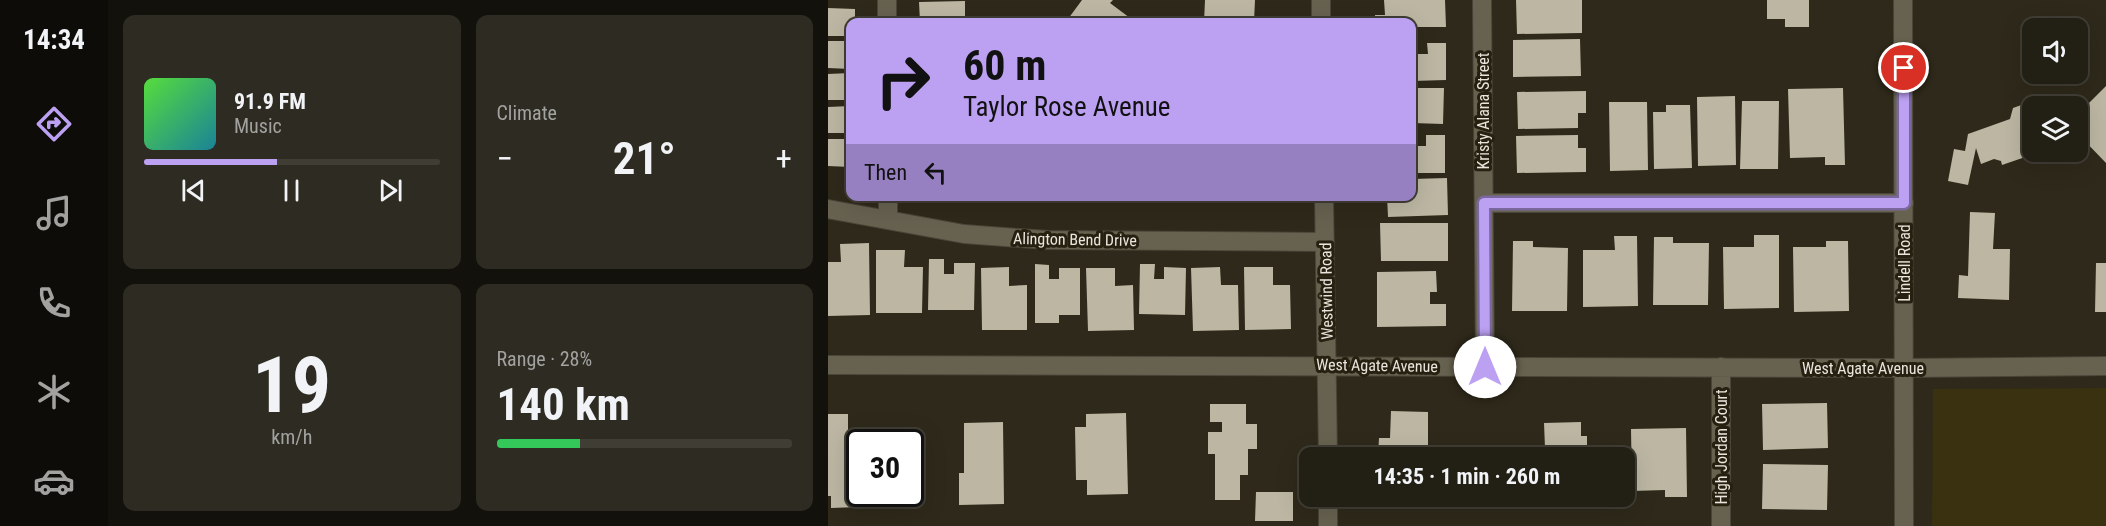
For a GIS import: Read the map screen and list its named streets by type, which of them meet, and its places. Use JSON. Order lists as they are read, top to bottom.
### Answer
{
  "streets": {
    "street": [
      "Kristy Alana Street",
      "Alington Bend Drive",
      "Lindell Road",
      "Westwind Road",
      "West Agate Avenue",
      "High Jordan Court"
    ]
  },
  "crossings": [
    ["Kristy Alana Street", "West Agate Avenue"],
    ["Alington Bend Drive", "Westwind Road"],
    ["Lindell Road", "West Agate Avenue"],
    ["Westwind Road", "West Agate Avenue"],
    ["West Agate Avenue", "High Jordan Court"]
  ],
  "page": {
    "tabs": "14:34",
    "tile": [
      "Climate",
      ["19", "km/h"],
      ["Range · 28%", "140 km"]
    ],
    "turn": ["60 m", "Taylor Rose Avenue"],
    "song": ["91.9 FM", "Music"],
    "heat": ["−", "21°", "+"],
    "then": "Then",
    "limit": "30",
    "trip": "14:35 · 1 min · 260 m"
  }
}
